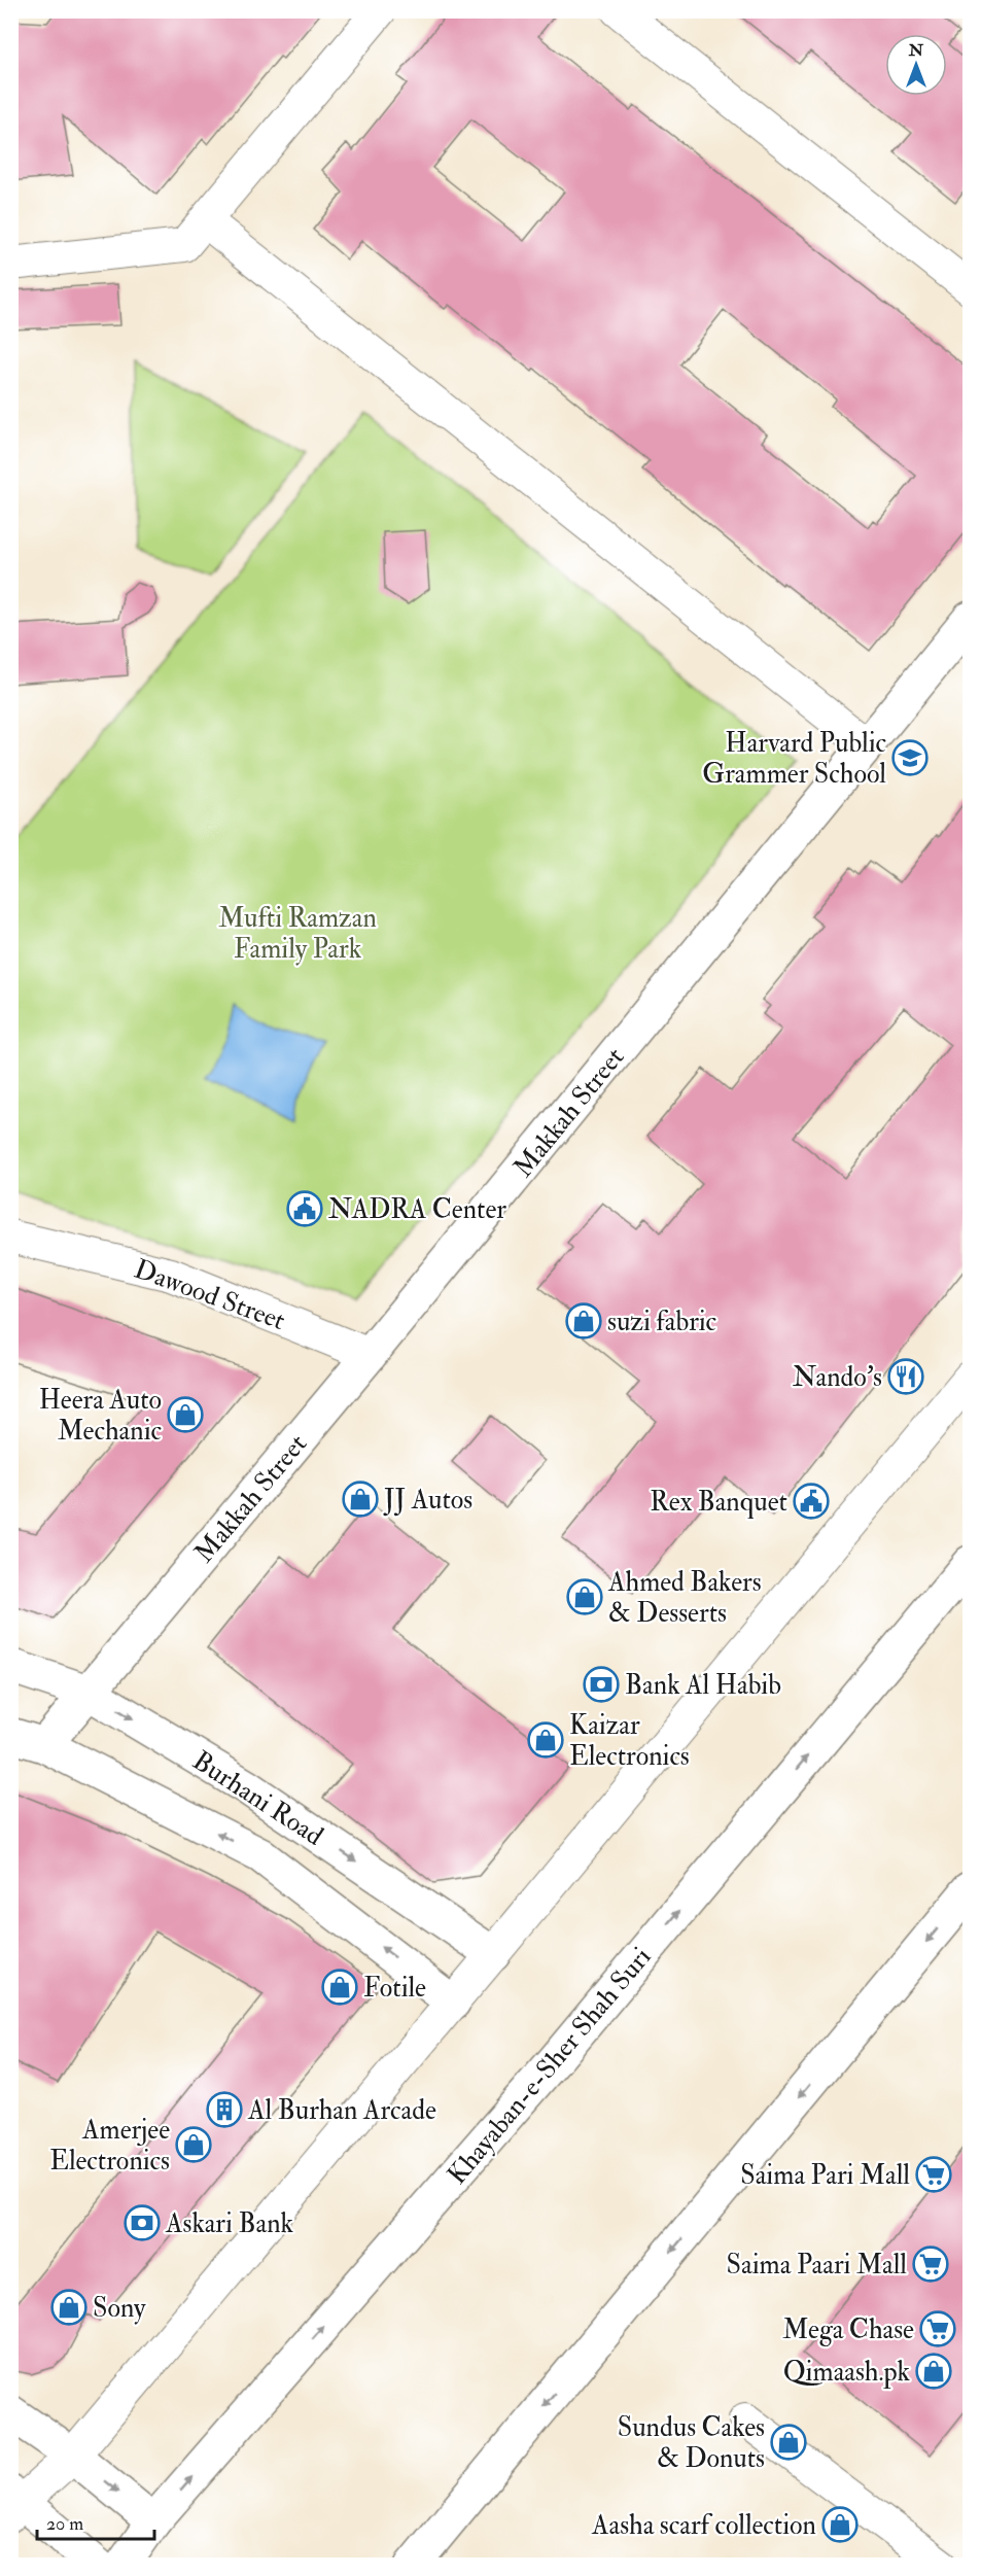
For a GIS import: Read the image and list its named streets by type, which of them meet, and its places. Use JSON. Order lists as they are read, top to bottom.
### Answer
{
  "streets": {
    "street": [
      "Makkah Street",
      "Dawood Street",
      "Burhani Road",
      "Khayaban-e-Sher Shah Suri"
    ]
  },
  "crossings": [
    ["Makkah Street", "Dawood Street"],
    ["Makkah Street", "Burhani Road"]
  ],
  "parks": ["Mufti Ramzan Family Park"],
  "places": {
    "school or university": ["Harvard Public Grammer School"],
    "public building": ["NADRA Center", "Rex Banquet"],
    "shop": [
      "suzi fabric",
      "Heera Auto Mechanic",
      "JJ Autos",
      "Ahmed Bakers & Desserts",
      "Kaizar Electronics",
      "Fotile",
      "Amerjee Electronics",
      "Sony",
      "Qimaash.pk",
      "Sundus Cakes & Donuts",
      "Aasha scarf collection"
    ],
    "restaurant": ["Nando's"],
    "bank": ["Bank Al Habib", "Askari Bank"],
    "building": ["Al Burhan Arcade"],
    "supermarket": ["Saima Pari Mall", "Saima Paari Mall", "Mega Chase"]
  },
  "scale_bar": "20 m",
  "north": "top"
}
